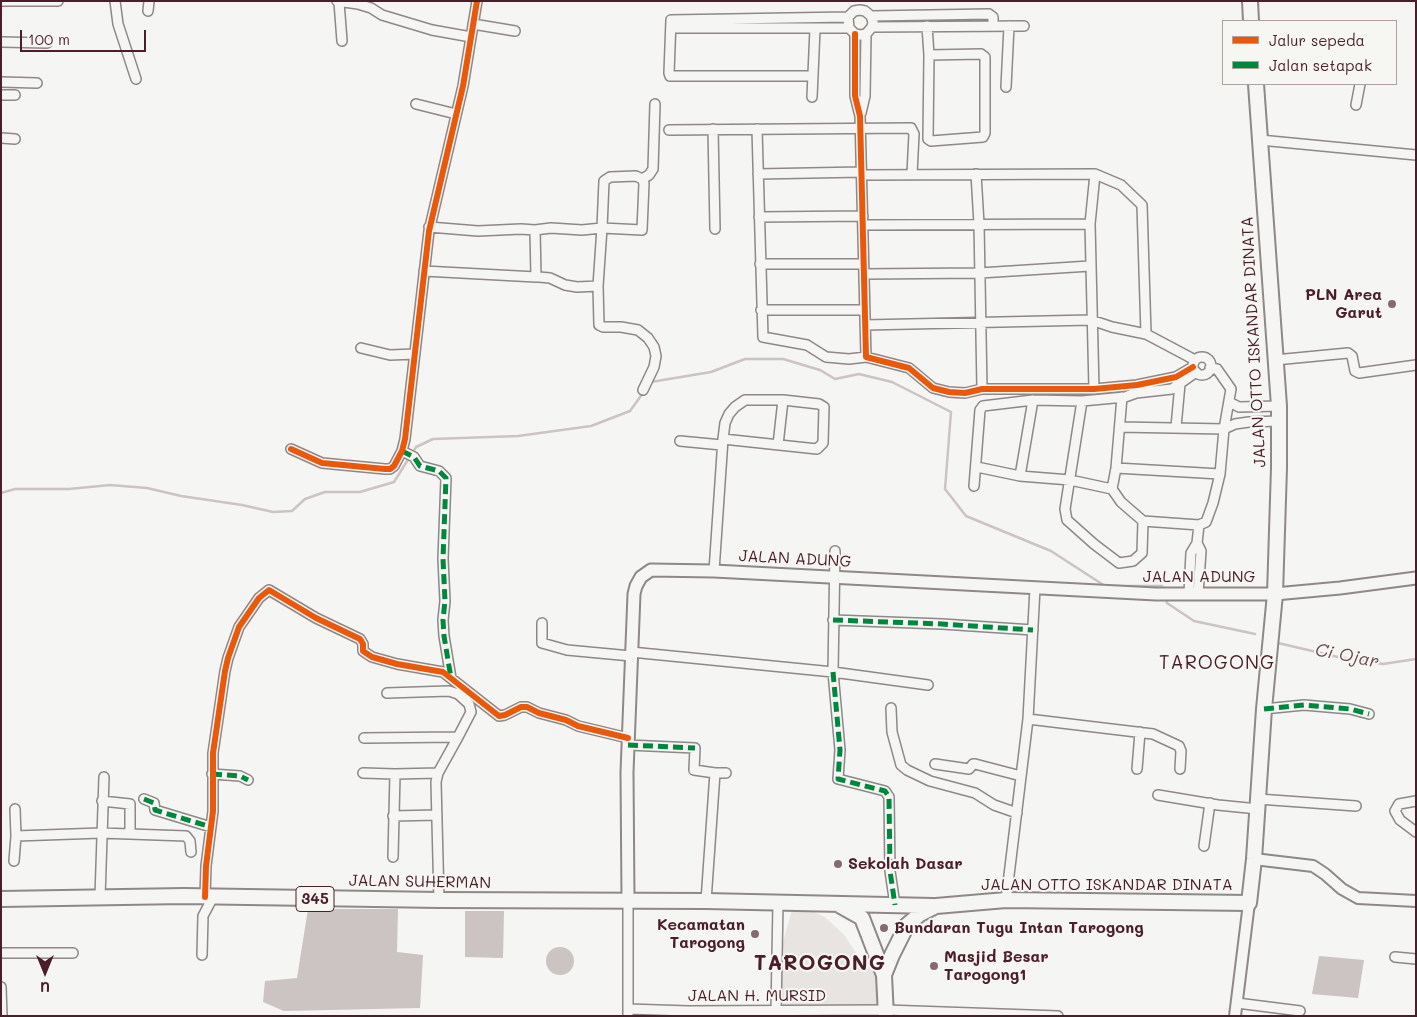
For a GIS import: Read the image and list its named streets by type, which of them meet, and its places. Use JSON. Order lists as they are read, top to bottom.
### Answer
{
  "streets": {
    "main road": [
      "JALAN OTTO ISKANDAR DINATA",
      "JALAN ADUNG",
      "JALAN SUHERMAN",
      "345"
    ],
    "street": ["JALAN H. MURSID"]
  },
  "crossings": [
    ["JALAN OTTO ISKANDAR DINATA", "JALAN ADUNG"],
    ["JALAN OTTO ISKANDAR DINATA", "345"],
    ["JALAN OTTO ISKANDAR DINATA", "JALAN H. MURSID"],
    ["JALAN ADUNG", "JALAN SUHERMAN"],
    ["JALAN SUHERMAN", "345"]
  ],
  "districts": ["TAROGONG", "TAROGONG"],
  "water": ["Ci Ojar"],
  "places": [
    "PLN Area Garut",
    "Sekolah Dasar",
    "Bundaran Tugu Intan Tarogong",
    "Kecamatan Tarogong",
    "Masjid Besar Tarogong1"
  ],
  "legend": ["Jalur sepeda", "Jalan setapak"],
  "scale_bar": "100 m",
  "north": "bottom"
}
